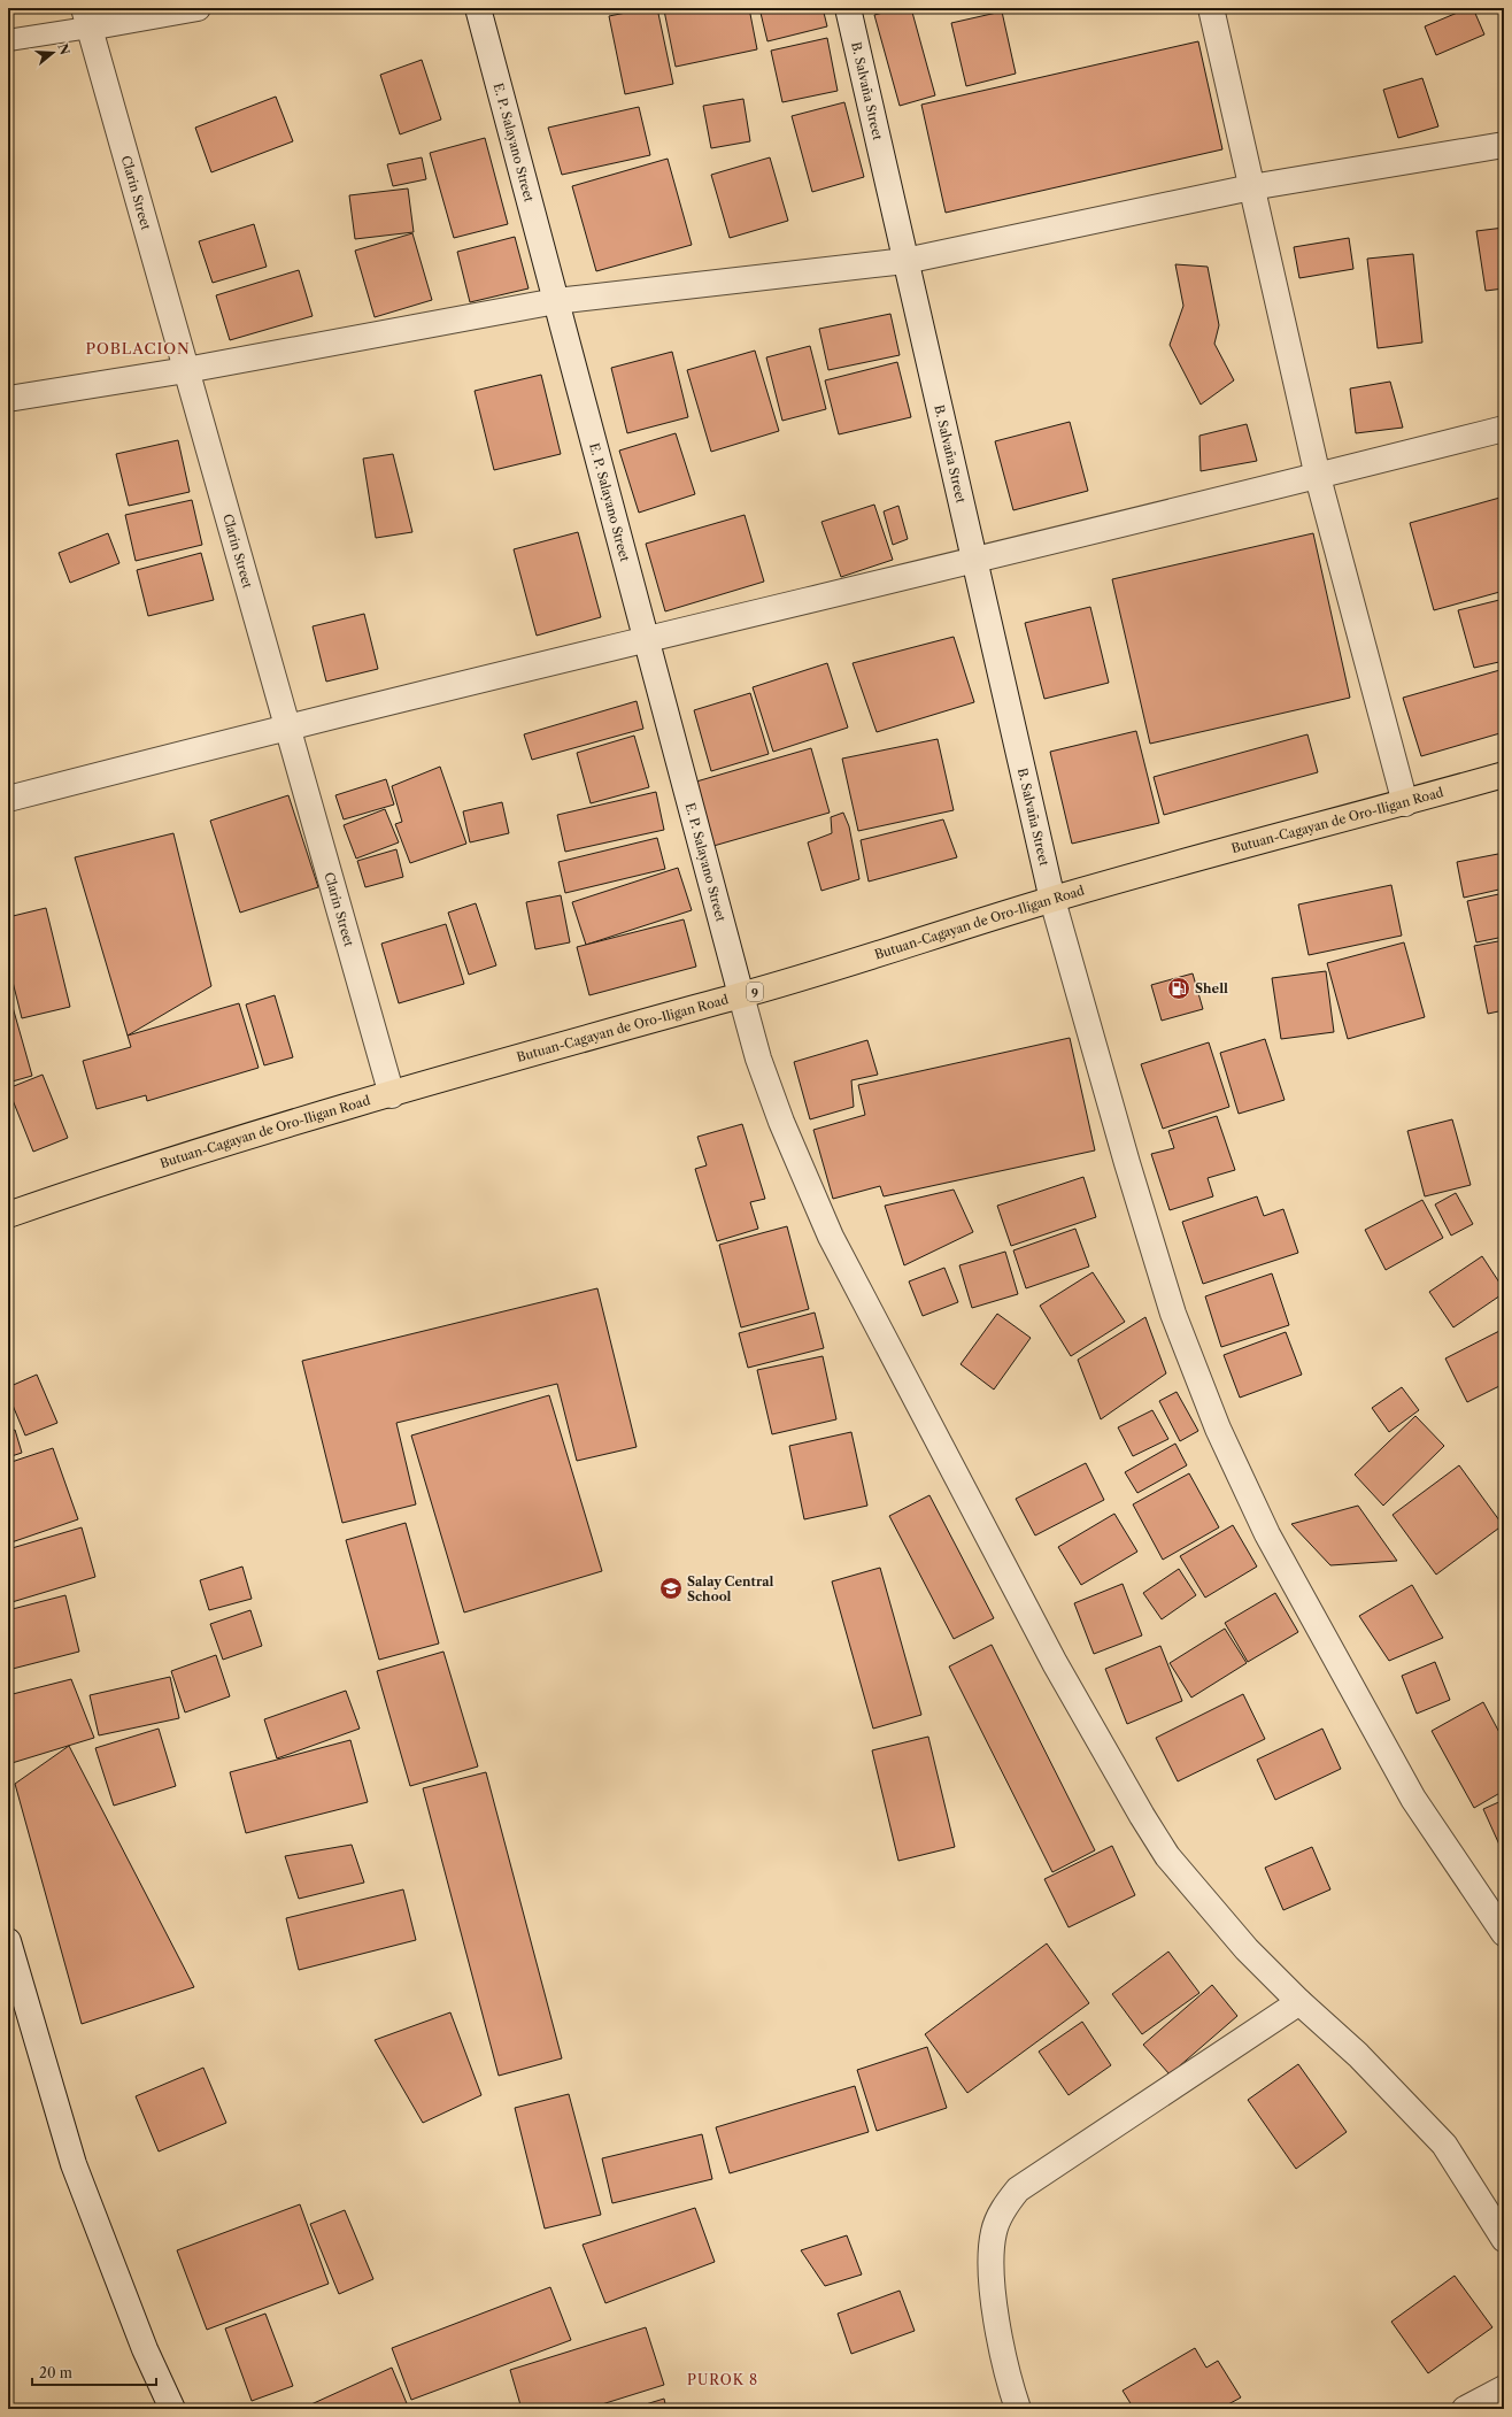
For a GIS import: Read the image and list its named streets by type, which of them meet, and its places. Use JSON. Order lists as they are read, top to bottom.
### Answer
{
  "streets": {
    "highway": ["Butuan-Cagayan de Oro-Iligan Road", "9"],
    "street": ["B. Salvaña Street", "E. P. Salayano Street", "Clarin Street"]
  },
  "crossings": [
    ["B. Salvaña Street", "Butuan-Cagayan de Oro-Iligan Road"],
    ["E. P. Salayano Street", "Butuan-Cagayan de Oro-Iligan Road"],
    ["Clarin Street", "Butuan-Cagayan de Oro-Iligan Road"]
  ],
  "districts": ["POBLACION", "PUROK 8"],
  "places": {
    "fuel station": ["Shell"],
    "school or university": ["Salay Central School"]
  },
  "scale_bar": "20 m",
  "north": "right"
}
